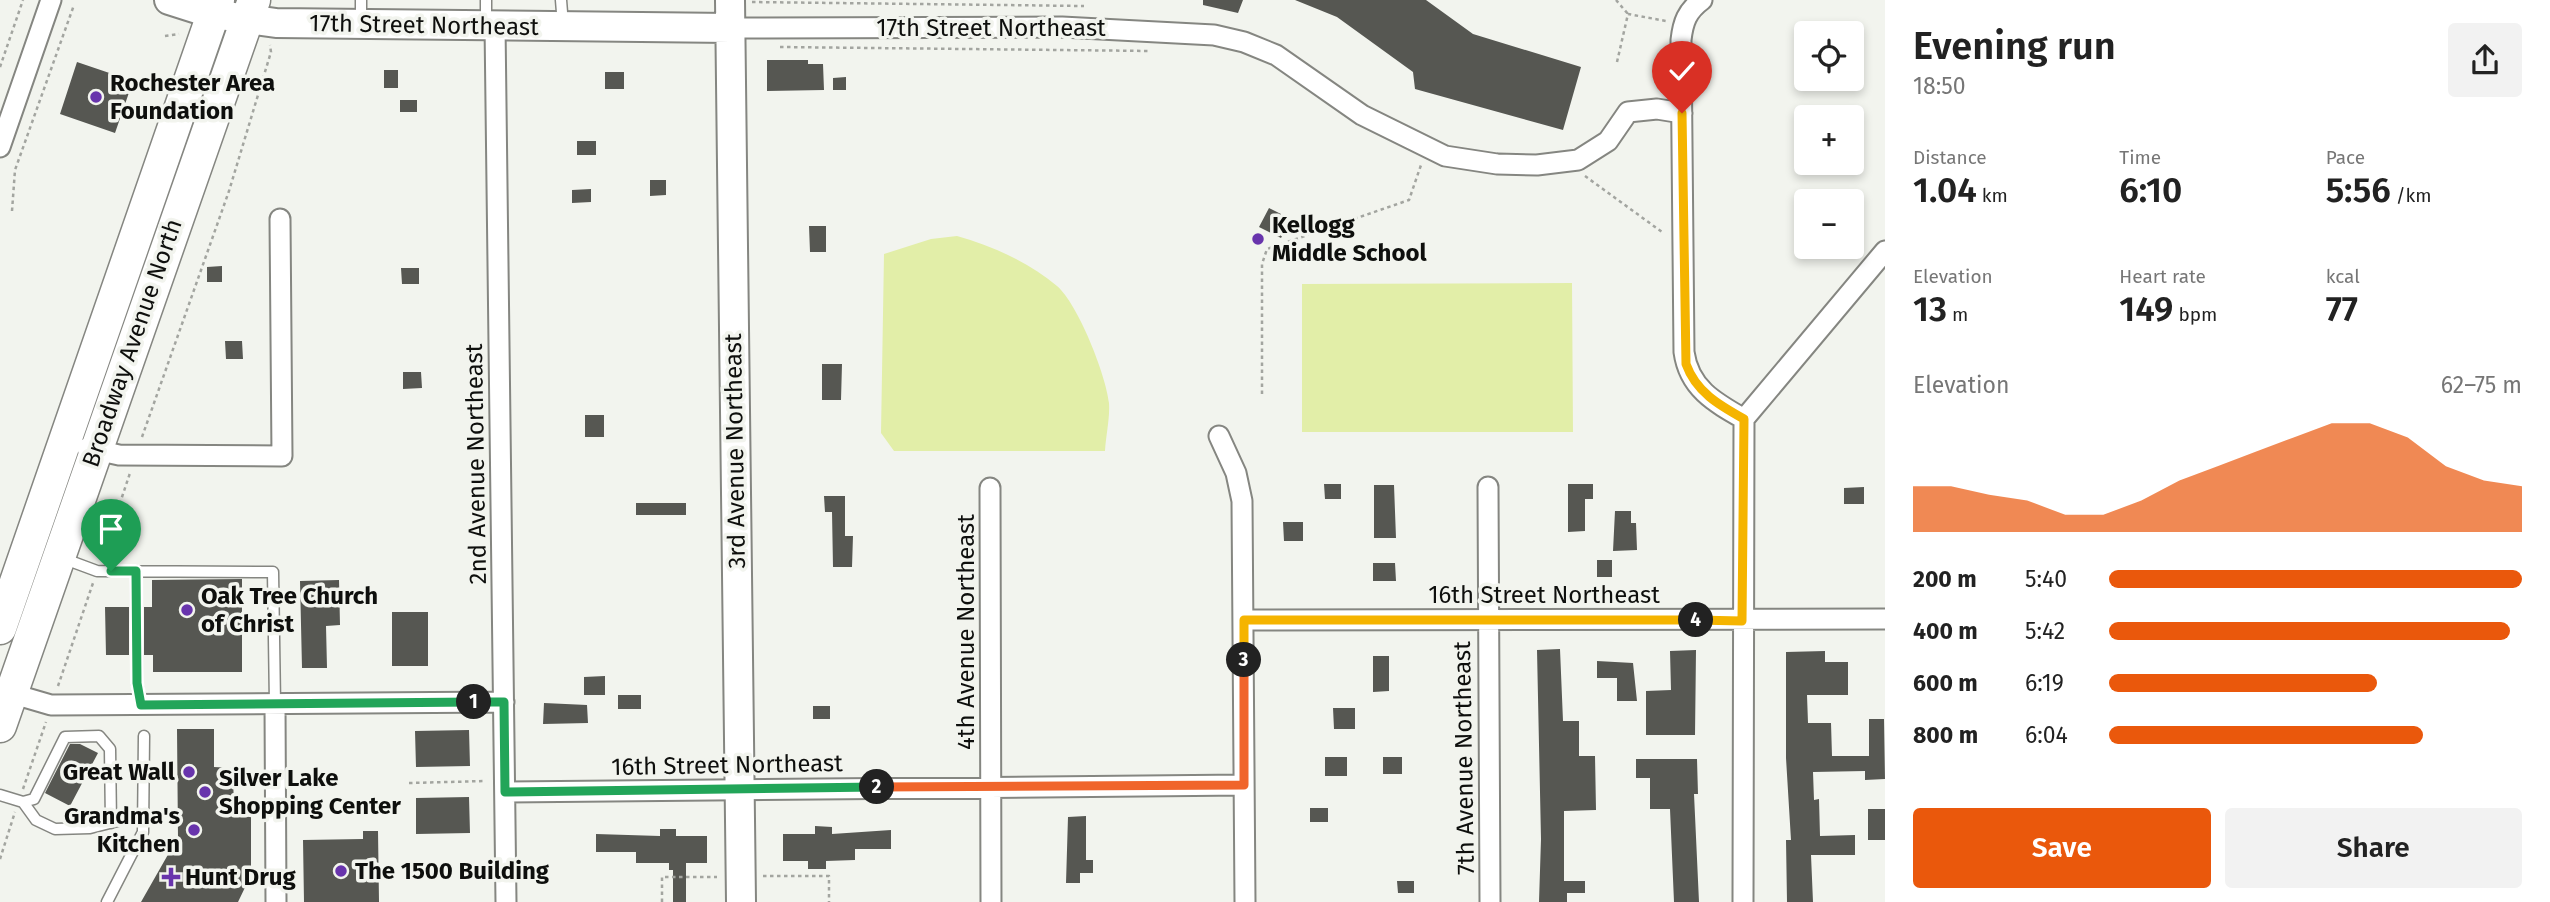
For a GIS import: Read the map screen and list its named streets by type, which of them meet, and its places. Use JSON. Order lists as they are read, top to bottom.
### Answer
{
  "streets": {
    "main road": ["Broadway Avenue North"],
    "street": [
      "17th Street Northeast",
      "3rd Avenue Northeast",
      "2nd Avenue Northeast",
      "16th Street Northeast",
      "4th Avenue Northeast",
      "7th Avenue Northeast"
    ]
  },
  "crossings": [
    ["17th Street Northeast", "Broadway Avenue North"],
    ["17th Street Northeast", "3rd Avenue Northeast"],
    ["17th Street Northeast", "2nd Avenue Northeast"],
    ["3rd Avenue Northeast", "16th Street Northeast"],
    ["2nd Avenue Northeast", "16th Street Northeast"],
    ["16th Street Northeast", "4th Avenue Northeast"],
    ["16th Street Northeast", "7th Avenue Northeast"]
  ],
  "places": {
    "other": [
      "Rochester Area Foundation",
      "Kellogg Middle School",
      "Oak Tree Church of Christ",
      "Great Wall",
      "Silver Lake Shopping Center",
      "Grandma's Kitchen",
      "The 1500 Building"
    ],
    "health": ["Hunt Drug"]
  },
  "page": {
    "heading": ["Evening run", "18:50"],
    "map_buttons": ["+", "−"],
    "stats": [
      ["Distance", "1.04 km"],
      ["Time", "6:10"],
      ["Pace", "5:56 /km"],
      ["Elevation", "13 m"],
      ["Heart rate", "149 bpm"],
      ["kcal", "77"]
    ],
    "chart": ["Elevation", "62–75 m"],
    "list": [
      {
        "name": "200 m",
        "note": "5:40"
      },
      {
        "name": "400 m",
        "note": "5:42"
      },
      {
        "name": "600 m",
        "note": "6:19"
      },
      {
        "name": "800 m",
        "note": "6:04"
      }
    ],
    "pins": [
      "4",
      "3",
      "1",
      "2"
    ],
    "buttons": ["Save", "Share"]
  }
}
